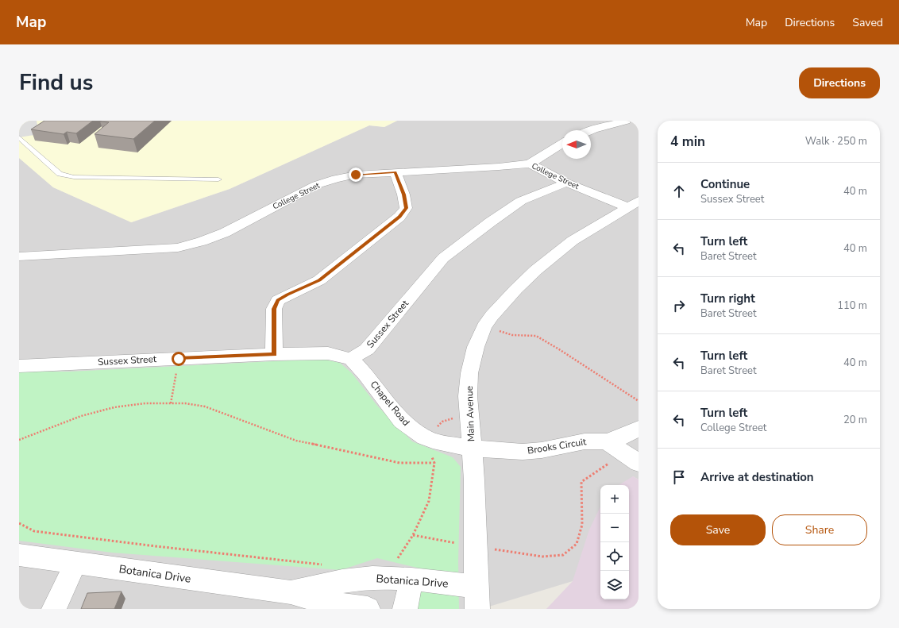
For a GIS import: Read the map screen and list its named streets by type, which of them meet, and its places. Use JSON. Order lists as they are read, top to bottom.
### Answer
{
  "streets": {
    "street": [
      "College Street",
      "Sussex Street",
      "Chapel Road",
      "Main Avenue",
      "Brooks Circuit",
      "Botanica Drive"
    ]
  },
  "crossings": [
    ["College Street", "Sussex Street"],
    ["College Street", "Main Avenue"],
    ["Sussex Street", "Chapel Road"],
    ["Chapel Road", "Main Avenue"],
    ["Chapel Road", "Brooks Circuit"],
    ["Main Avenue", "Brooks Circuit"],
    ["Main Avenue", "Botanica Drive"]
  ],
  "north": "left",
  "page": {
    "header": "Map",
    "nav": ["Map", "Directions", "Saved"],
    "title": "Find us",
    "buttons": [
      "Directions",
      ["Save", "Share"]
    ],
    "heading": ["4 min", "Walk · 250 m"],
    "list": [
      ["Continue", "Sussex Street", "40 m"],
      ["Turn left", "Baret Street", "40 m"],
      ["Turn right", "Baret Street", "110 m"],
      ["Turn left", "Baret Street", "40 m"],
      ["Turn left", "College Street", "20 m"],
      "Arrive at destination"
    ],
    "map_buttons": ["+", "−"]
  }
}
